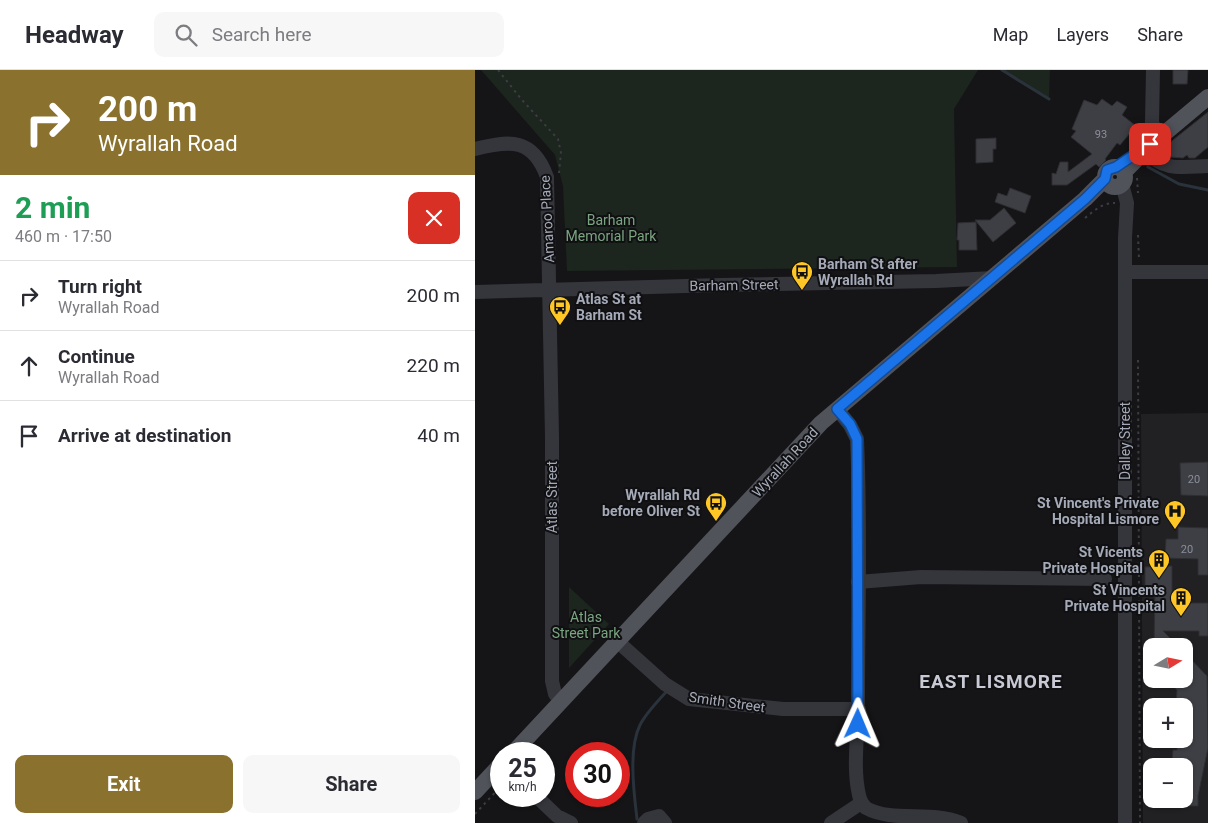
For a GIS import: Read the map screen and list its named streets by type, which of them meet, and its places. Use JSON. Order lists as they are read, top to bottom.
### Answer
{
  "streets": {
    "main road": ["Wyrallah Road"],
    "street": [
      "Amaroo Place",
      "Barham Street",
      "Dalley Street",
      "Atlas Street",
      "Smith Street"
    ]
  },
  "crossings": [
    ["Amaroo Place", "Barham Street"],
    ["Amaroo Place", "Atlas Street"],
    ["Barham Street", "Wyrallah Road"],
    ["Barham Street", "Atlas Street"],
    ["Dalley Street", "Wyrallah Road"],
    ["Wyrallah Road", "Atlas Street"],
    ["Wyrallah Road", "Smith Street"]
  ],
  "districts": ["EAST LISMORE"],
  "parks": ["Barham Memorial Park", "Atlas Street Park"],
  "places": {
    "bus stop": ["Barham St after Wyrallah Rd", "Atlas St at Barham St", "Wyrallah Rd before Oliver St"],
    "hospital": ["St Vincent's Private Hospital Lismore"],
    "building": ["St Vicents Private Hospital", "St Vincents Private Hospital"]
  },
  "house_numbers": ["93", "20", "20"],
  "north": "right",
  "page": {
    "header": "Headway",
    "search": "Search here",
    "nav": ["Map", "Layers", "Share"],
    "turn": ["200 m", "Wyrallah Road"],
    "heading": ["2 min", "460 m · 17:50"],
    "list": [
      {
        "name": "Turn right",
        "note": "Wyrallah Road",
        "value": "200 m"
      },
      {
        "name": "Continue",
        "note": "Wyrallah Road",
        "value": "220 m"
      },
      {
        "name": "Arrive at destination",
        "value": "40 m"
      }
    ],
    "map_buttons": ["+", "−"],
    "speed": "25 km/h",
    "limit": "30",
    "buttons": ["Exit", "Share"]
  }
}
